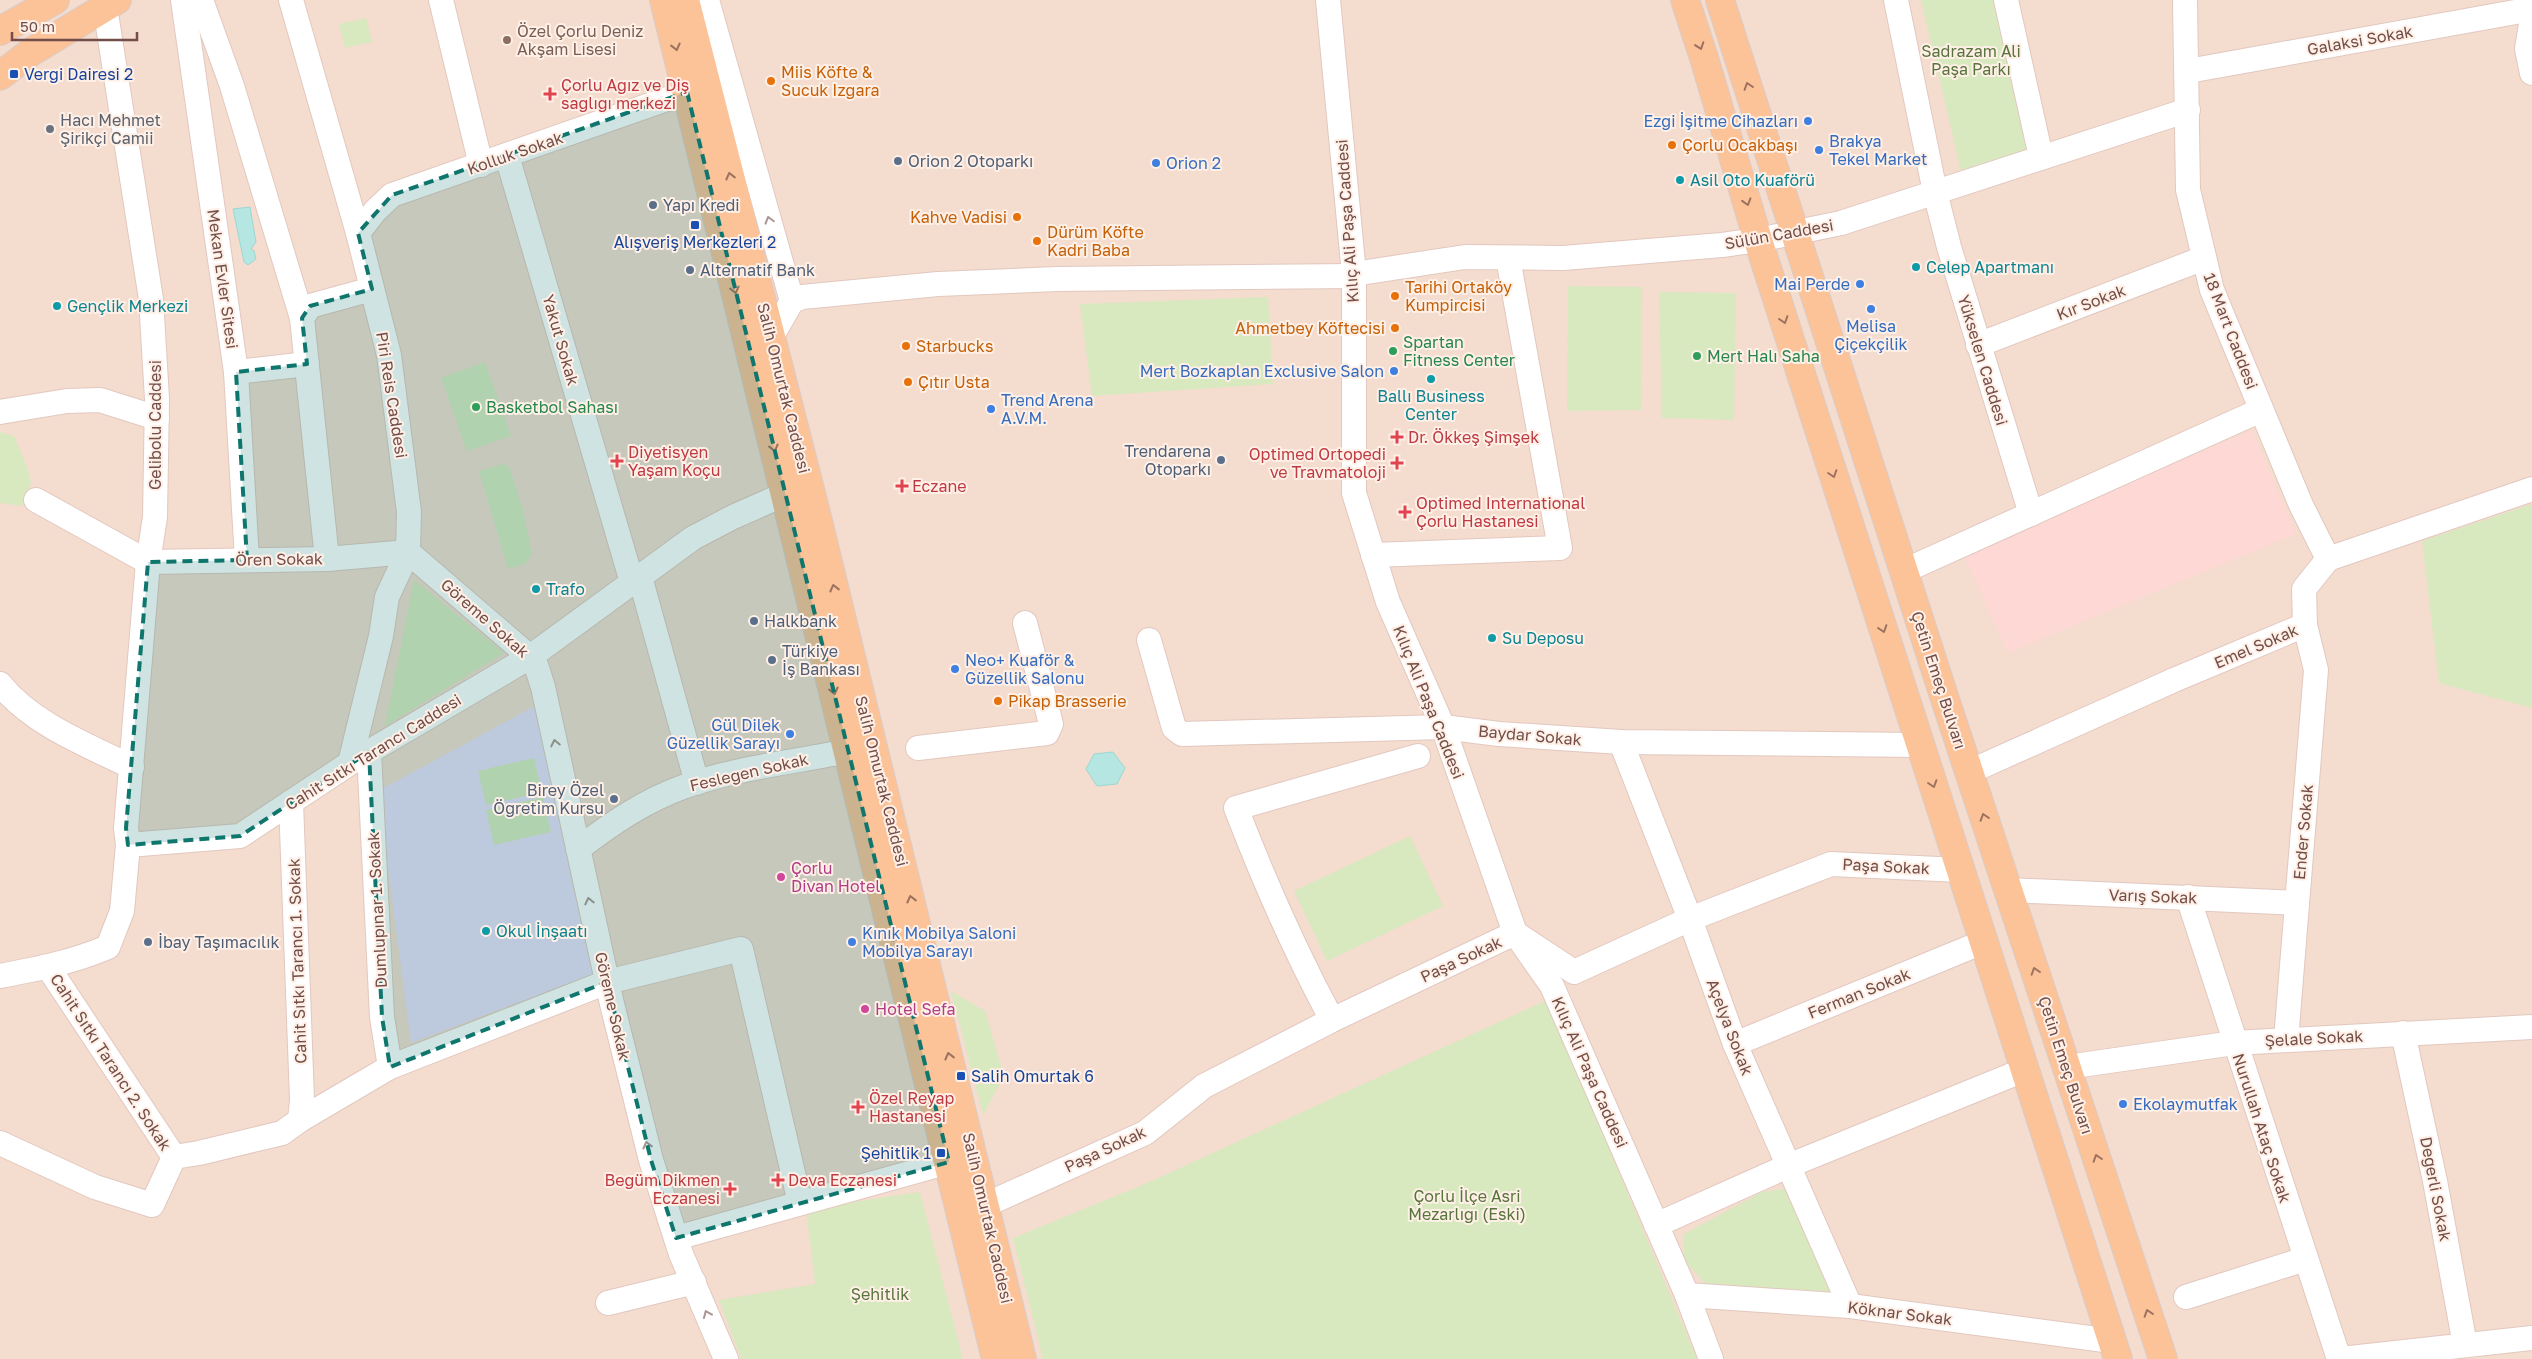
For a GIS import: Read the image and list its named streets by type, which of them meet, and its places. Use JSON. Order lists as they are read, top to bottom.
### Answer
{
  "streets": {
    "main road": ["Salih Omurtak Caddesi", "Çetin Emeç Bulvarı"],
    "street": [
      "Galaksi Sokak",
      "Kolluk Sokak",
      "Kılıç Ali Paşa Caddesi",
      "Sülün Caddesi",
      "Mekan Evler Sitesi",
      "Kır Sokak",
      "18 Mart Caddesi",
      "Yakut Sokak",
      "Yükselen Caddesi",
      "Piri Reis Caddesi",
      "Gelibolu Caddesi",
      "Ören Sokak",
      "Göreme Sokak",
      "Emel Sokak",
      "Baydar Sokak",
      "Cahit Sıtkı Tarancı Caddesi",
      "Fesleğen Sokak",
      "Ender Sokak",
      "Paşa Sokak",
      "Varış Sokak",
      "Dumlupınar 1. Sokak",
      "Cahit Sıtkı Tarancı 1. Sokak",
      "Ferman Sokak",
      "Açelya Sokak",
      "Şelale Sokak",
      "Cahit Sıtkı Tarancı 2. Sokak",
      "Nurullah Ataç Sokak",
      "Değerli Sokak",
      "Köknar Sokak"
    ]
  },
  "crossings": [
    ["Galaksi Sokak", "18 Mart Caddesi"],
    ["Kolluk Sokak", "Yakut Sokak"],
    ["Kolluk Sokak", "Salih Omurtak Caddesi"],
    ["Kolluk Sokak", "Piri Reis Caddesi"],
    ["Kılıç Ali Paşa Caddesi", "Sülün Caddesi"],
    ["Kılıç Ali Paşa Caddesi", "Baydar Sokak"],
    ["Kılıç Ali Paşa Caddesi", "Paşa Sokak"],
    ["Kılıç Ali Paşa Caddesi", "Köknar Sokak"],
    ["Sülün Caddesi", "18 Mart Caddesi"],
    ["Sülün Caddesi", "Yükselen Caddesi"],
    ["Sülün Caddesi", "Çetin Emeç Bulvarı"],
    ["Mekan Evler Sitesi", "Ören Sokak"],
    ["Kır Sokak", "18 Mart Caddesi"],
    ["Kır Sokak", "Yükselen Caddesi"],
    ["18 Mart Caddesi", "Emel Sokak"],
    ["Yakut Sokak", "Cahit Sıtkı Tarancı Caddesi"],
    ["Yakut Sokak", "Fesleğen Sokak"],
    ["Salih Omurtak Caddesi", "Cahit Sıtkı Tarancı Caddesi"],
    ["Salih Omurtak Caddesi", "Fesleğen Sokak"],
    ["Salih Omurtak Caddesi", "Paşa Sokak"],
    ["Piri Reis Caddesi", "Ören Sokak"],
    ["Piri Reis Caddesi", "Göreme Sokak"],
    ["Piri Reis Caddesi", "Cahit Sıtkı Tarancı Caddesi"],
    ["Piri Reis Caddesi", "Dumlupınar 1. Sokak"],
    ["Gelibolu Caddesi", "Ören Sokak"],
    ["Gelibolu Caddesi", "Cahit Sıtkı Tarancı Caddesi"],
    ["Ören Sokak", "Göreme Sokak"],
    ["Göreme Sokak", "Cahit Sıtkı Tarancı Caddesi"],
    ["Göreme Sokak", "Fesleğen Sokak"],
    ["Emel Sokak", "Çetin Emeç Bulvarı"],
    ["Emel Sokak", "Ender Sokak"],
    ["Çetin Emeç Bulvarı", "Varış Sokak"],
    ["Çetin Emeç Bulvarı", "Şelale Sokak"],
    ["Baydar Sokak", "Açelya Sokak"],
    ["Cahit Sıtkı Tarancı Caddesi", "Dumlupınar 1. Sokak"],
    ["Cahit Sıtkı Tarancı Caddesi", "Cahit Sıtkı Tarancı 1. Sokak"],
    ["Ender Sokak", "Varış Sokak"],
    ["Ender Sokak", "Şelale Sokak"],
    ["Paşa Sokak", "Açelya Sokak"],
    ["Varış Sokak", "Nurullah Ataç Sokak"],
    ["Ferman Sokak", "Açelya Sokak"],
    ["Açelya Sokak", "Köknar Sokak"],
    ["Şelale Sokak", "Nurullah Ataç Sokak"],
    ["Şelale Sokak", "Değerli Sokak"]
  ],
  "one_way": ["Göreme Sokak"],
  "parks": ["Sadrazam Ali Paşa Parkı", "Çorlu İlçe Asri Mezarlığı (Eski)", "Şehitlik"],
  "places": {
    "other": [
      "Özel Çorlu Deniz Akşam Lisesi",
      "Miis Köfte & Sucuk Izgara",
      "Ezgi İşitme Cihazları",
      "Hacı Mehmet Şirikçi Camii",
      "Çorlu Ocakbaşı",
      "Brakya Tekel Market",
      "Orion 2 Otoparkı",
      "Orion 2",
      "Asil Oto Kuaförü",
      "Yapı Kredi",
      "Kahve Vadisi",
      "Dürüm Köfte Kadri Baba",
      "Celep Apartmanı",
      "Alternatif Bank",
      "Mai Perde",
      "Tarihi Ortaköy Kumpircisi",
      "Gençlik Merkezi",
      "Melisa Çiçekçilik",
      "Ahmetbey Köftecisi",
      "Starbucks",
      "Spartan Fitness Center",
      "Mert Halı Saha",
      "Mert Bozkaplan Exclusive Salon",
      "Ballı Business Center",
      "Çıtır Usta",
      "Basketbol Sahası",
      "Trend Arena A.V.M.",
      "Trendarena Otoparkı",
      "Trafo",
      "Halkbank",
      "Su Deposu",
      "Türkiye İş Bankası",
      "Neo+ Kuaför & Güzellik Salonu",
      "Pikap Brasserie",
      "Gül Dilek Güzellik Sarayı",
      "Birey Özel Öğretim Kursu",
      "Çorlu Divan Hotel",
      "Okul İnşaatı",
      "İbay Taşımacılık",
      "Kınık Mobilya Saloni Mobilya Sarayı",
      "Hotel Sefa",
      "Ekolaymutfak"
    ],
    "transit": [
      "Vergi Dairesi 2",
      "Alışveriş Merkezleri 2",
      "Salih Omurtak 6",
      "Şehitlik 1"
    ],
    "health": [
      "Çorlu Ağız ve Diş sağlığı merkezi",
      "Dr. Ökkeş Şimşek",
      "Diyetisyen Yaşam Koçu",
      "Optimed Ortopedi ve Travmatoloji",
      "Eczane",
      "Optimed International Çorlu Hastanesi",
      "Özel Reyap Hastanesi",
      "Deva Eczanesi",
      "Begüm Dikmen Eczanesi"
    ]
  },
  "scale_bar": "50 m"
}
